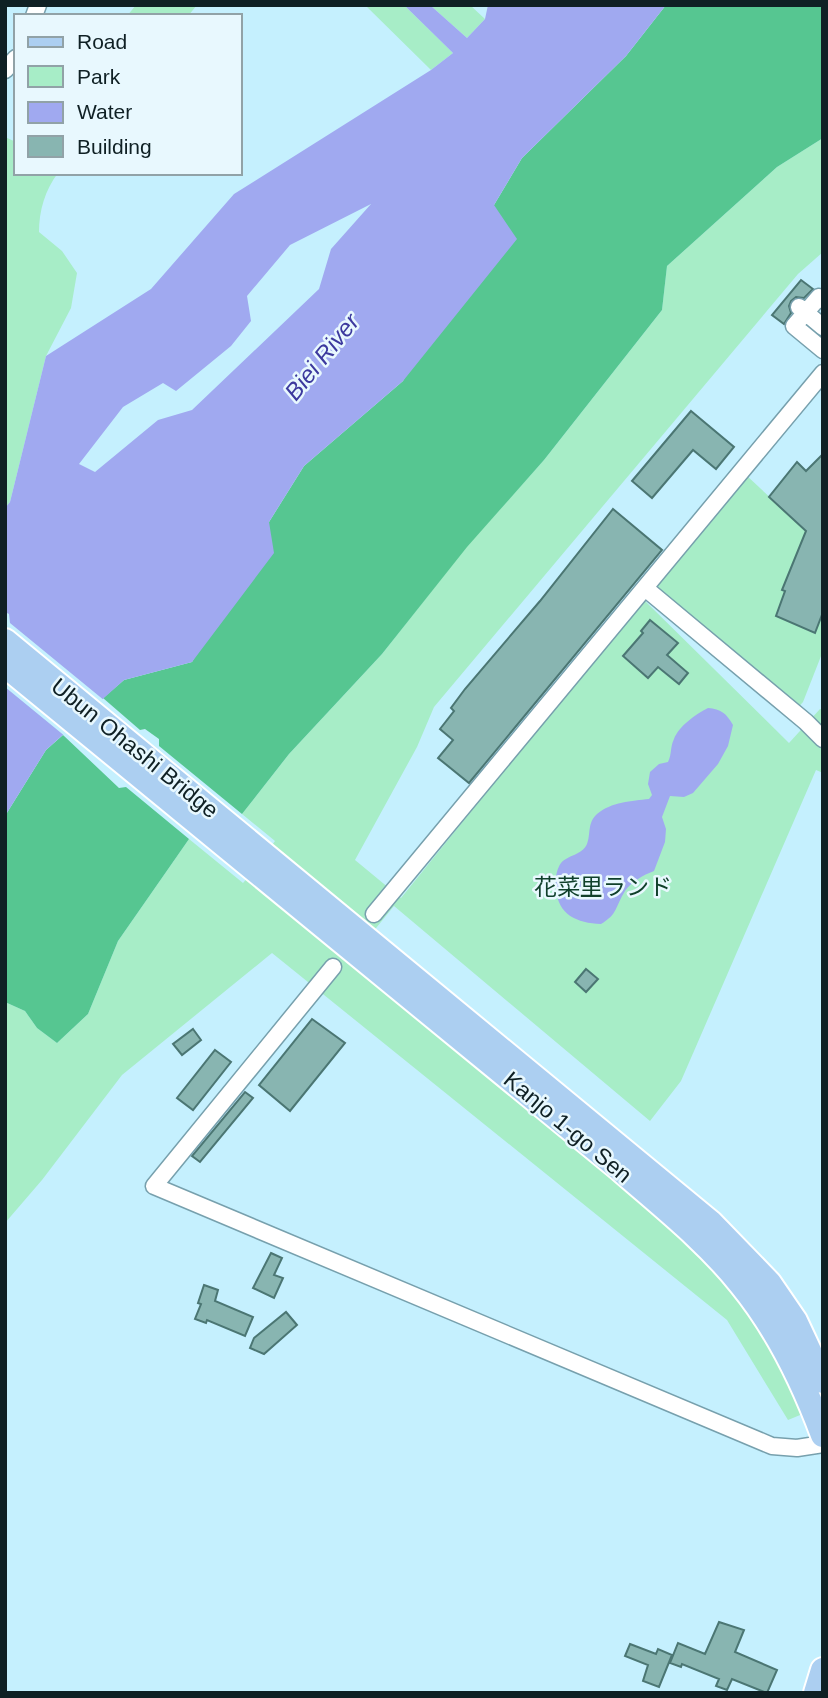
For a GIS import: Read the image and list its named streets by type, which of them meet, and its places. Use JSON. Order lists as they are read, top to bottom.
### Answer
{
  "streets": {
    "main road": ["Ubun Ohashi Bridge", "Kanjo 1-go Sen"]
  },
  "crossings": [
    ["Ubun Ohashi Bridge", "Kanjo 1-go Sen"]
  ],
  "water": ["Biei River"],
  "parks": ["花菜里ランド"],
  "legend": [
    "Road",
    "Park",
    "Water",
    "Building"
  ]
}
